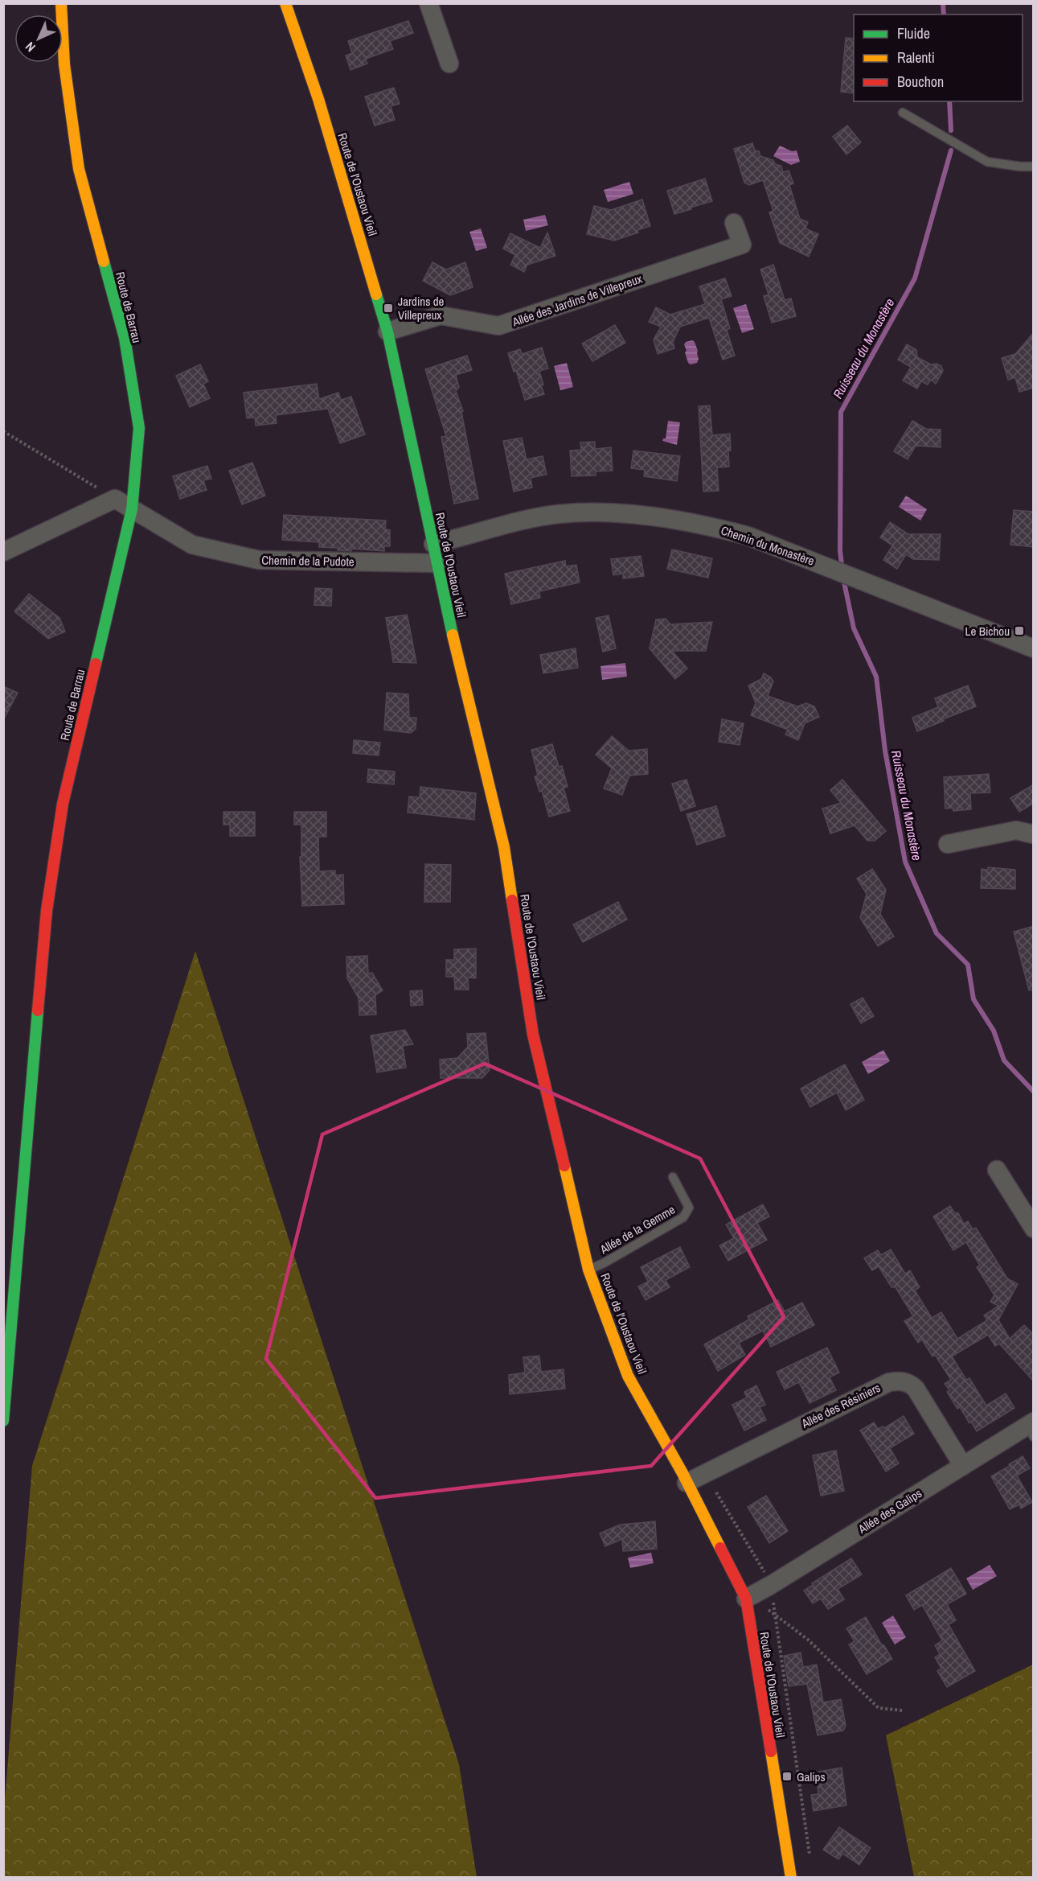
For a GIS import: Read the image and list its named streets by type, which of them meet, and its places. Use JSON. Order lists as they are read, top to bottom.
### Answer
{
  "streets": {
    "street": [
      "Route de l'Oustaou Vieil",
      "Allée des Jardins de Villepreux",
      "Route de Barrau",
      "Chemin du Monastère",
      "Chemin de la Pudote",
      "Allée des Résiniers",
      "Allée des Galips"
    ],
    "lane": ["Allée de la Gemme"]
  },
  "crossings": [
    ["Route de l'Oustaou Vieil", "Allée des Jardins de Villepreux"],
    ["Route de l'Oustaou Vieil", "Chemin du Monastère"],
    ["Route de l'Oustaou Vieil", "Chemin de la Pudote"],
    ["Route de l'Oustaou Vieil", "Allée de la Gemme"],
    ["Route de l'Oustaou Vieil", "Allée des Résiniers"],
    ["Route de l'Oustaou Vieil", "Allée des Galips"],
    ["Route de Barrau", "Chemin de la Pudote"],
    ["Allée des Résiniers", "Allée des Galips"]
  ],
  "water": ["Ruisseau du Monastère"],
  "places": {
    "transit": ["Jardins de Villepreux", "Le Bichou", "Galips"]
  },
  "legend": ["Fluide", "Ralenti", "Bouchon"],
  "north": "bottom left"
}
